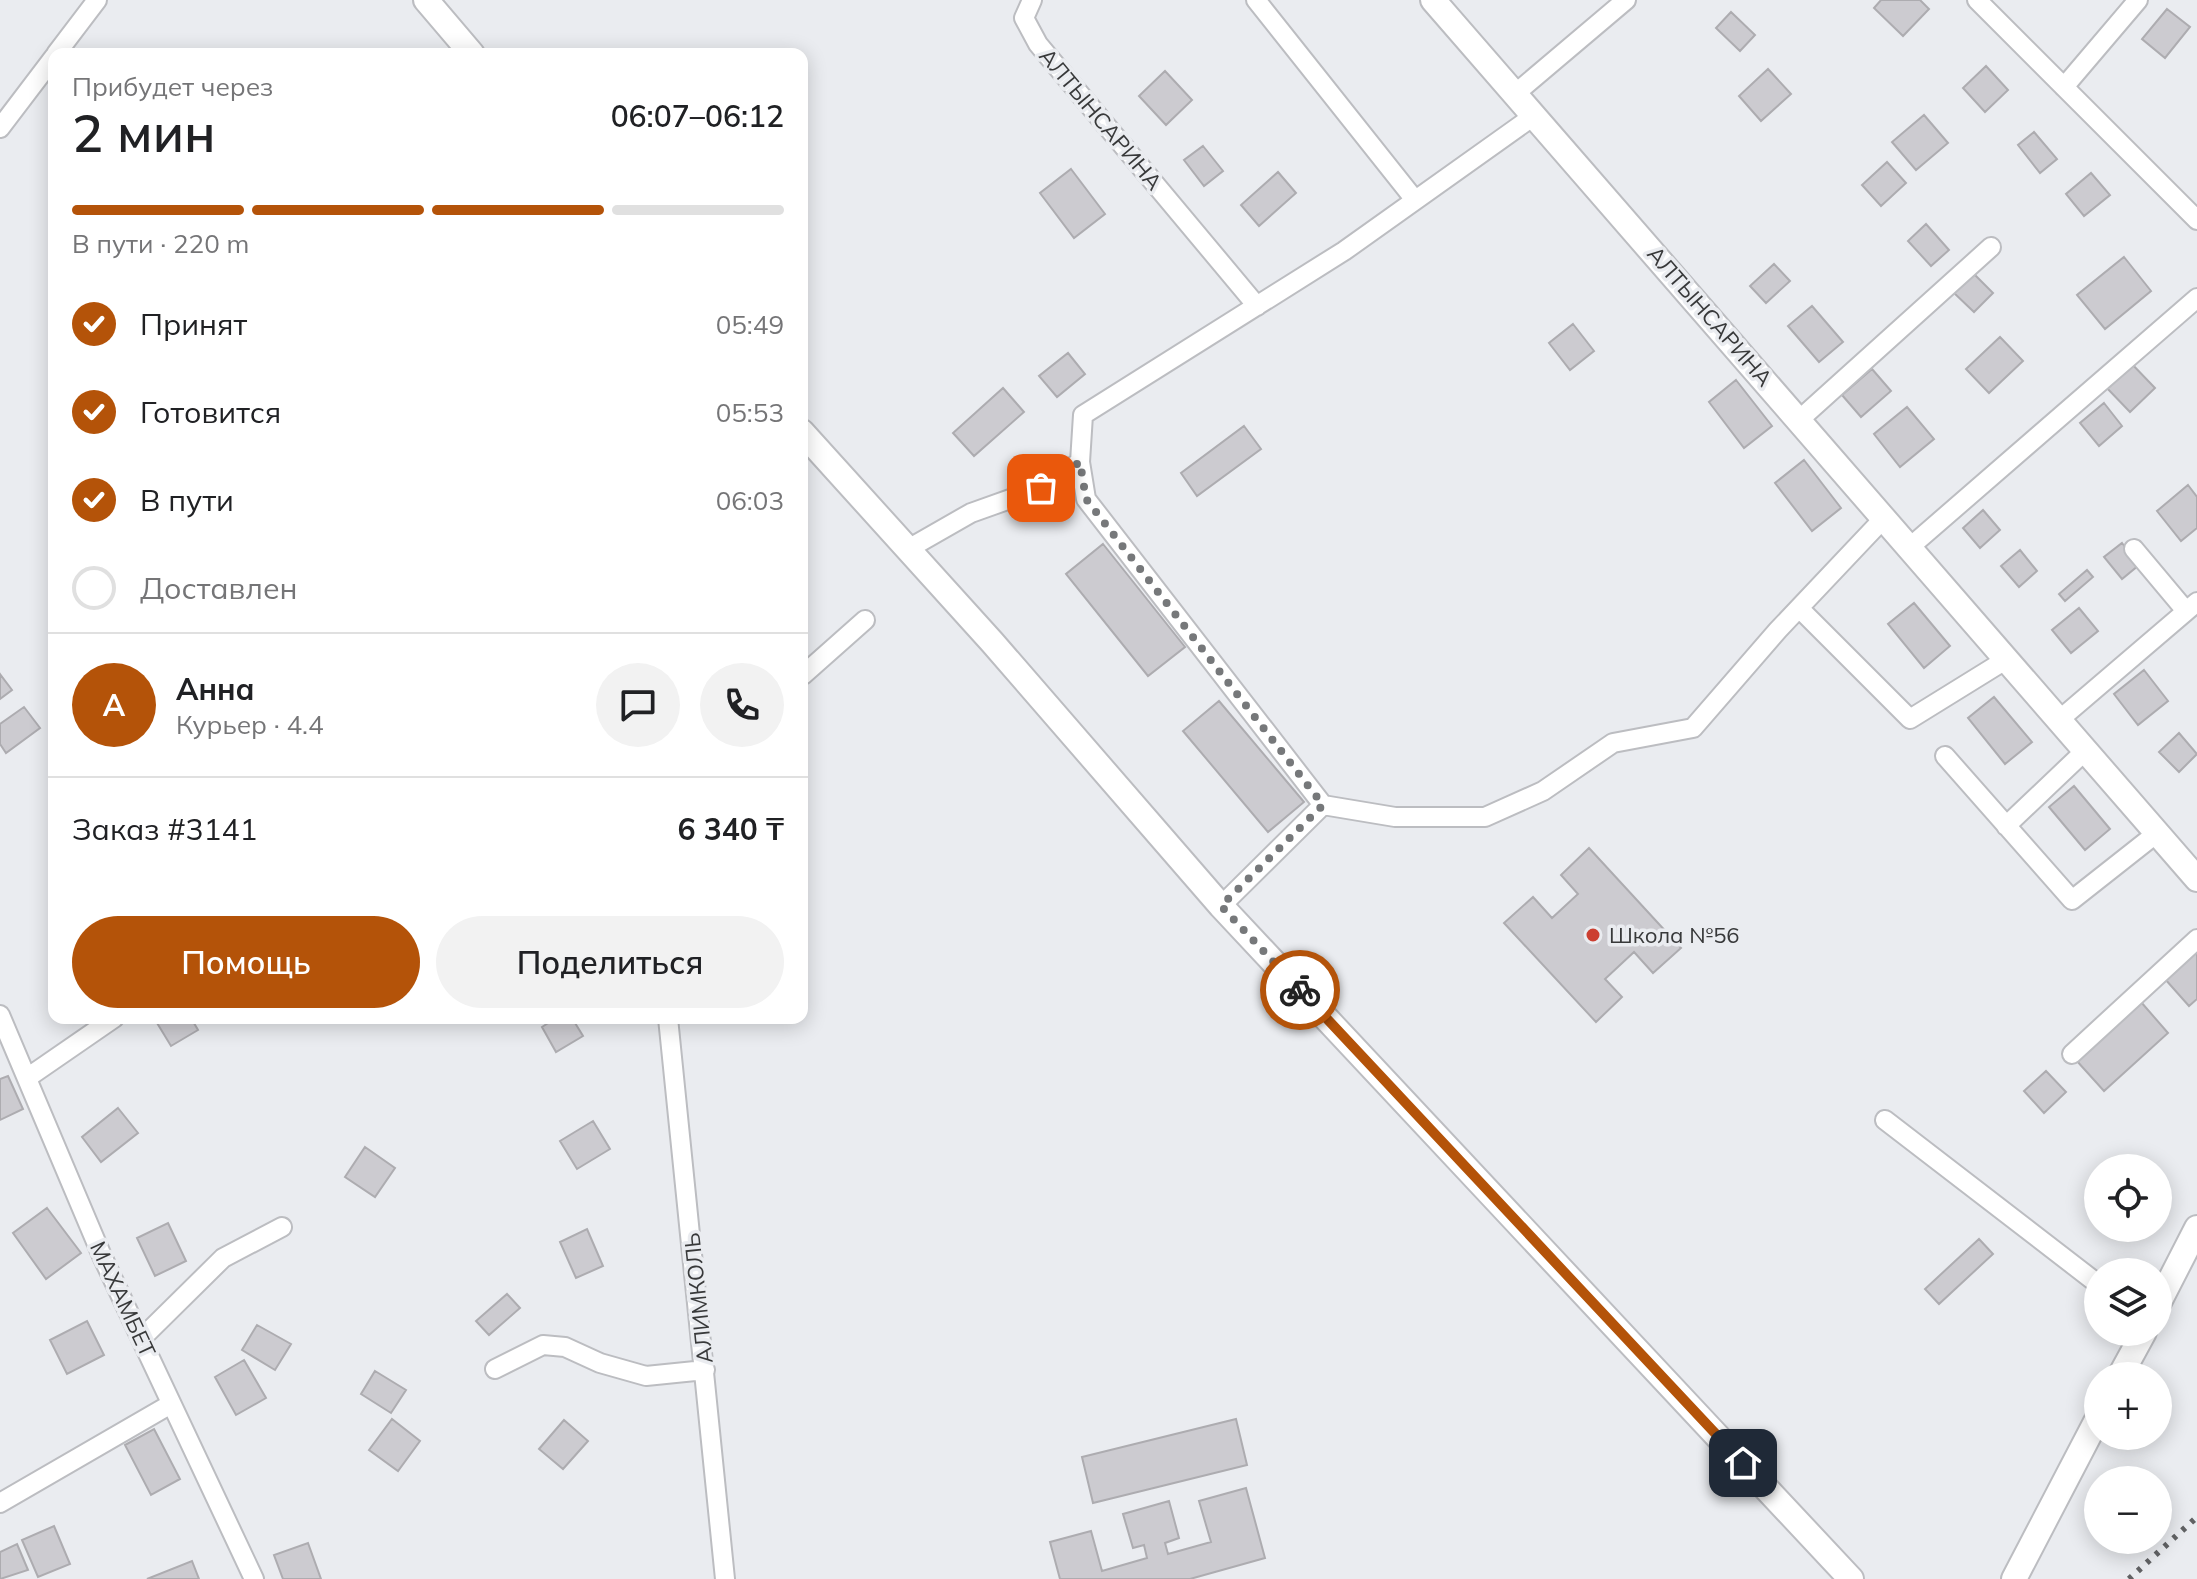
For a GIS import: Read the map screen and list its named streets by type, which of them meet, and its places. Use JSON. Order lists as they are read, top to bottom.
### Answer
{
  "streets": {
    "street": ["АЛТЫНСАРИНА", "АЛИМКОЛЬ", "МАХАМБЕТ"]
  },
  "places": ["Школа №56"],
  "page": {
    "heading": ["2 мин", "Прибудет через", "06:07–06:12"],
    "panel": [
      "Анна",
      "Курьер · 4.4",
      "Заказ #3141",
      "6 340 ₸"
    ],
    "bar": "В пути · 220 m",
    "list": [
      ["Принят", "05:49"],
      ["Готовится", "05:53"],
      ["В пути", "06:03"],
      "Доставлен"
    ],
    "round": "А",
    "buttons": ["Помощь", "Поделиться"],
    "map_buttons": ["+", "−"]
  }
}
